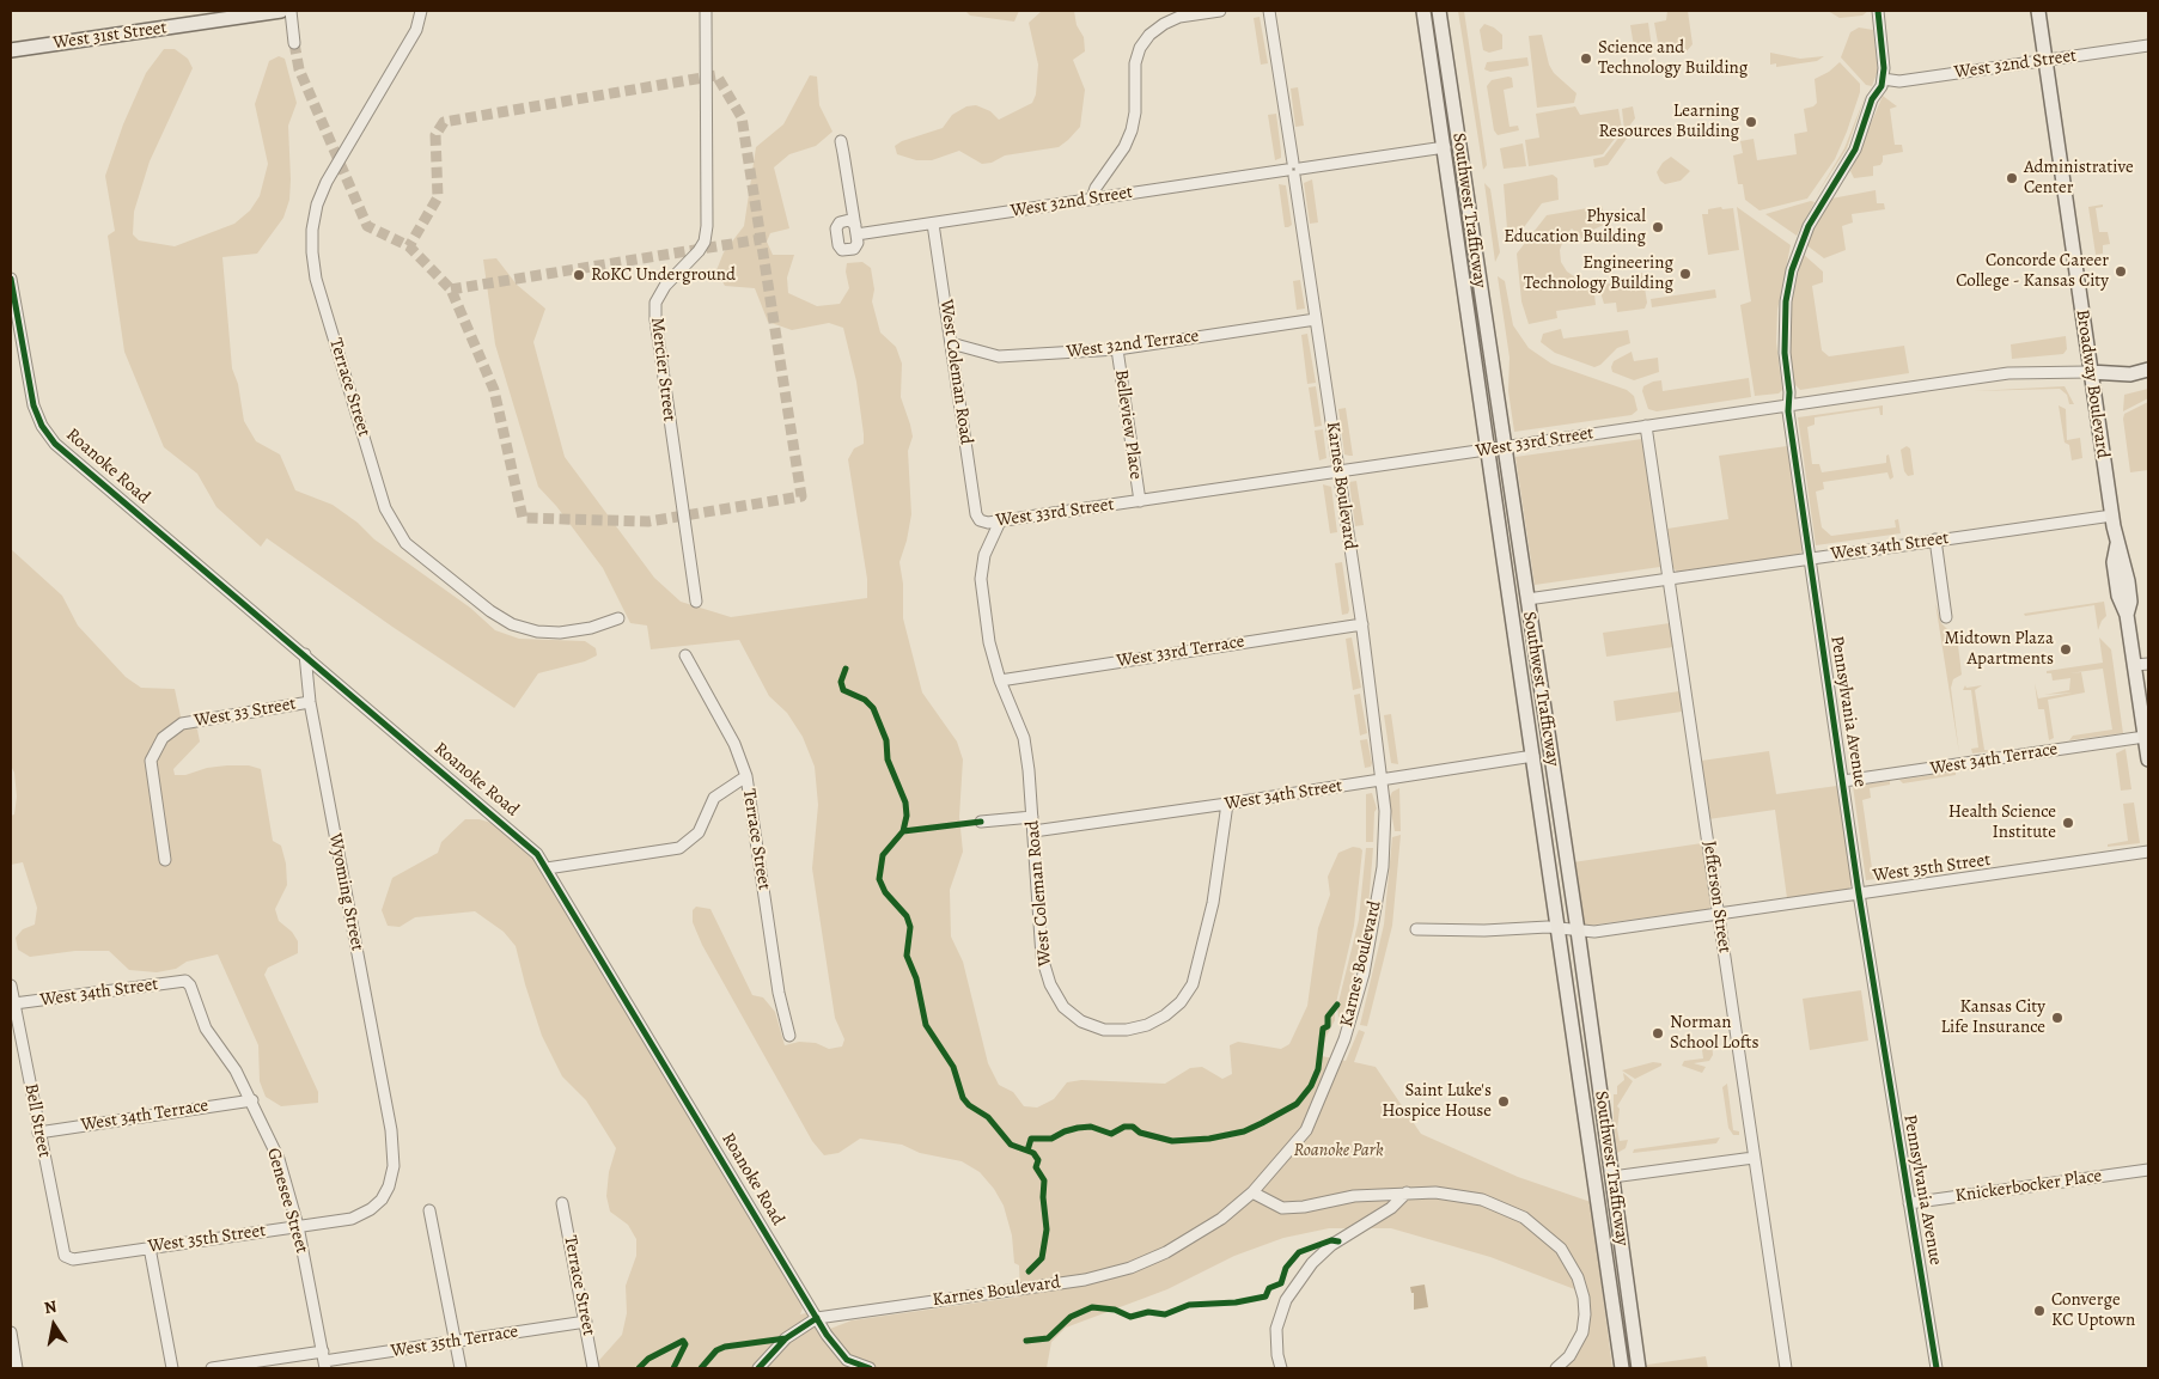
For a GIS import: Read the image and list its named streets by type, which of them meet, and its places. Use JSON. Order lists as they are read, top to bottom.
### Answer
{
  "streets": {
    "main road": ["West 31st Street", "Southwest Trafficway", "Broadway Boulevard"],
    "street": [
      "West 32nd Street",
      "West 32nd Terrace",
      "Mercier Street",
      "West Coleman Road",
      "Terrace Street",
      "Belleview Place",
      "West 33rd Street",
      "Roanoke Road",
      "Karnes Boulevard",
      "West 34th Street",
      "West 33rd Terrace",
      "Pennsylvania Avenue",
      "West 33 Street",
      "West 34th Terrace",
      "West 35th Street",
      "Wyoming Street",
      "Jefferson Street",
      "Bell Street",
      "Knickerbocker Place",
      "Genesee Street",
      "West 35th Terrace"
    ]
  },
  "crossings": [
    ["West 32nd Street", "Southwest Trafficway"],
    ["West 32nd Street", "West Coleman Road"],
    ["West 32nd Street", "Broadway Boulevard"],
    ["West 32nd Street", "Karnes Boulevard"],
    ["West 32nd Street", "Pennsylvania Avenue"],
    ["Southwest Trafficway", "West 33rd Street"],
    ["Southwest Trafficway", "West 34th Street"],
    ["Southwest Trafficway", "West 35th Street"],
    ["West 32nd Terrace", "West Coleman Road"],
    ["West 32nd Terrace", "Belleview Place"],
    ["West 32nd Terrace", "Karnes Boulevard"],
    ["West Coleman Road", "West 33rd Street"],
    ["West Coleman Road", "West 34th Street"],
    ["West Coleman Road", "West 33rd Terrace"],
    ["Broadway Boulevard", "West 33rd Street"],
    ["Broadway Boulevard", "West 34th Street"],
    ["Broadway Boulevard", "West 34th Terrace"],
    ["Terrace Street", "West 35th Terrace"],
    ["Belleview Place", "West 33rd Street"],
    ["West 33rd Street", "Karnes Boulevard"],
    ["West 33rd Street", "Pennsylvania Avenue"],
    ["West 33rd Street", "Jefferson Street"],
    ["Roanoke Road", "Karnes Boulevard"],
    ["Roanoke Road", "Wyoming Street"],
    ["Karnes Boulevard", "West 34th Street"],
    ["Karnes Boulevard", "West 33rd Terrace"],
    ["West 34th Street", "Pennsylvania Avenue"],
    ["West 34th Street", "Jefferson Street"],
    ["West 34th Street", "Bell Street"],
    ["West 34th Street", "Genesee Street"],
    ["Pennsylvania Avenue", "West 34th Terrace"],
    ["Pennsylvania Avenue", "West 35th Street"],
    ["Pennsylvania Avenue", "Knickerbocker Place"],
    ["West 33 Street", "Wyoming Street"],
    ["West 34th Terrace", "Bell Street"],
    ["West 34th Terrace", "Genesee Street"],
    ["West 35th Street", "Wyoming Street"],
    ["West 35th Street", "Jefferson Street"],
    ["West 35th Street", "Bell Street"],
    ["West 35th Street", "Genesee Street"],
    ["Genesee Street", "West 35th Terrace"]
  ],
  "parks": ["Roanoke Park"],
  "places": [
    "Science and Technology Building",
    "Learning Resources Building",
    "Administrative Center",
    "Physical Education Building",
    "Concorde Career College - Kansas City",
    "Engineering Technology Building",
    "RoKC Underground",
    "Midtown Plaza Apartments",
    "Health Science Institute",
    "Kansas City Life Insurance",
    "Norman School Lofts",
    "Saint Luke's Hospice House",
    "Converge KC Uptown"
  ],
  "north": "top"
}
